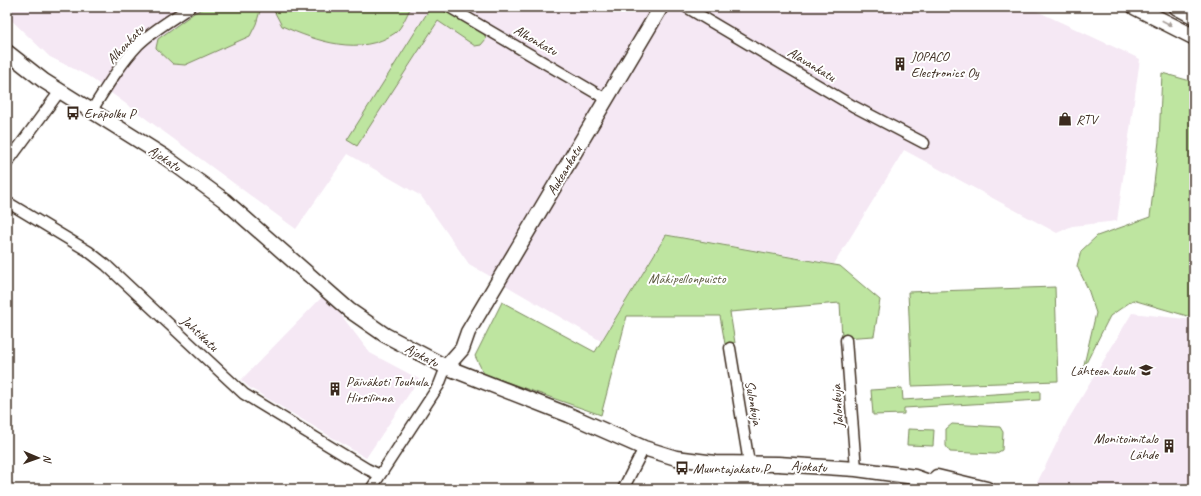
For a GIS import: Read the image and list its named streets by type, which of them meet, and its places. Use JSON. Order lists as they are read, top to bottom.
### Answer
{
  "streets": {
    "street": [
      "Alhonkatu",
      "Alavankatu",
      "Ajokatu",
      "Aukeankatu",
      "Jahtikatu",
      "Sulonkuja",
      "Jalonkuja"
    ]
  },
  "crossings": [
    ["Alhonkatu", "Ajokatu"],
    ["Alhonkatu", "Aukeankatu"],
    ["Ajokatu", "Aukeankatu"],
    ["Ajokatu", "Sulonkuja"],
    ["Ajokatu", "Jalonkuja"]
  ],
  "parks": ["Mäkipellonpuisto"],
  "places": {
    "building": ["JOPACO Electronics Oy", "Päiväkoti Touhula Hirsilinna", "Monitoimitalo Lähde"],
    "bus stop": ["Eräpolku P", "Muuntajakatu P"],
    "shop": ["RTV"],
    "school or university": ["Lähteen koulu"]
  },
  "north": "right"
}
